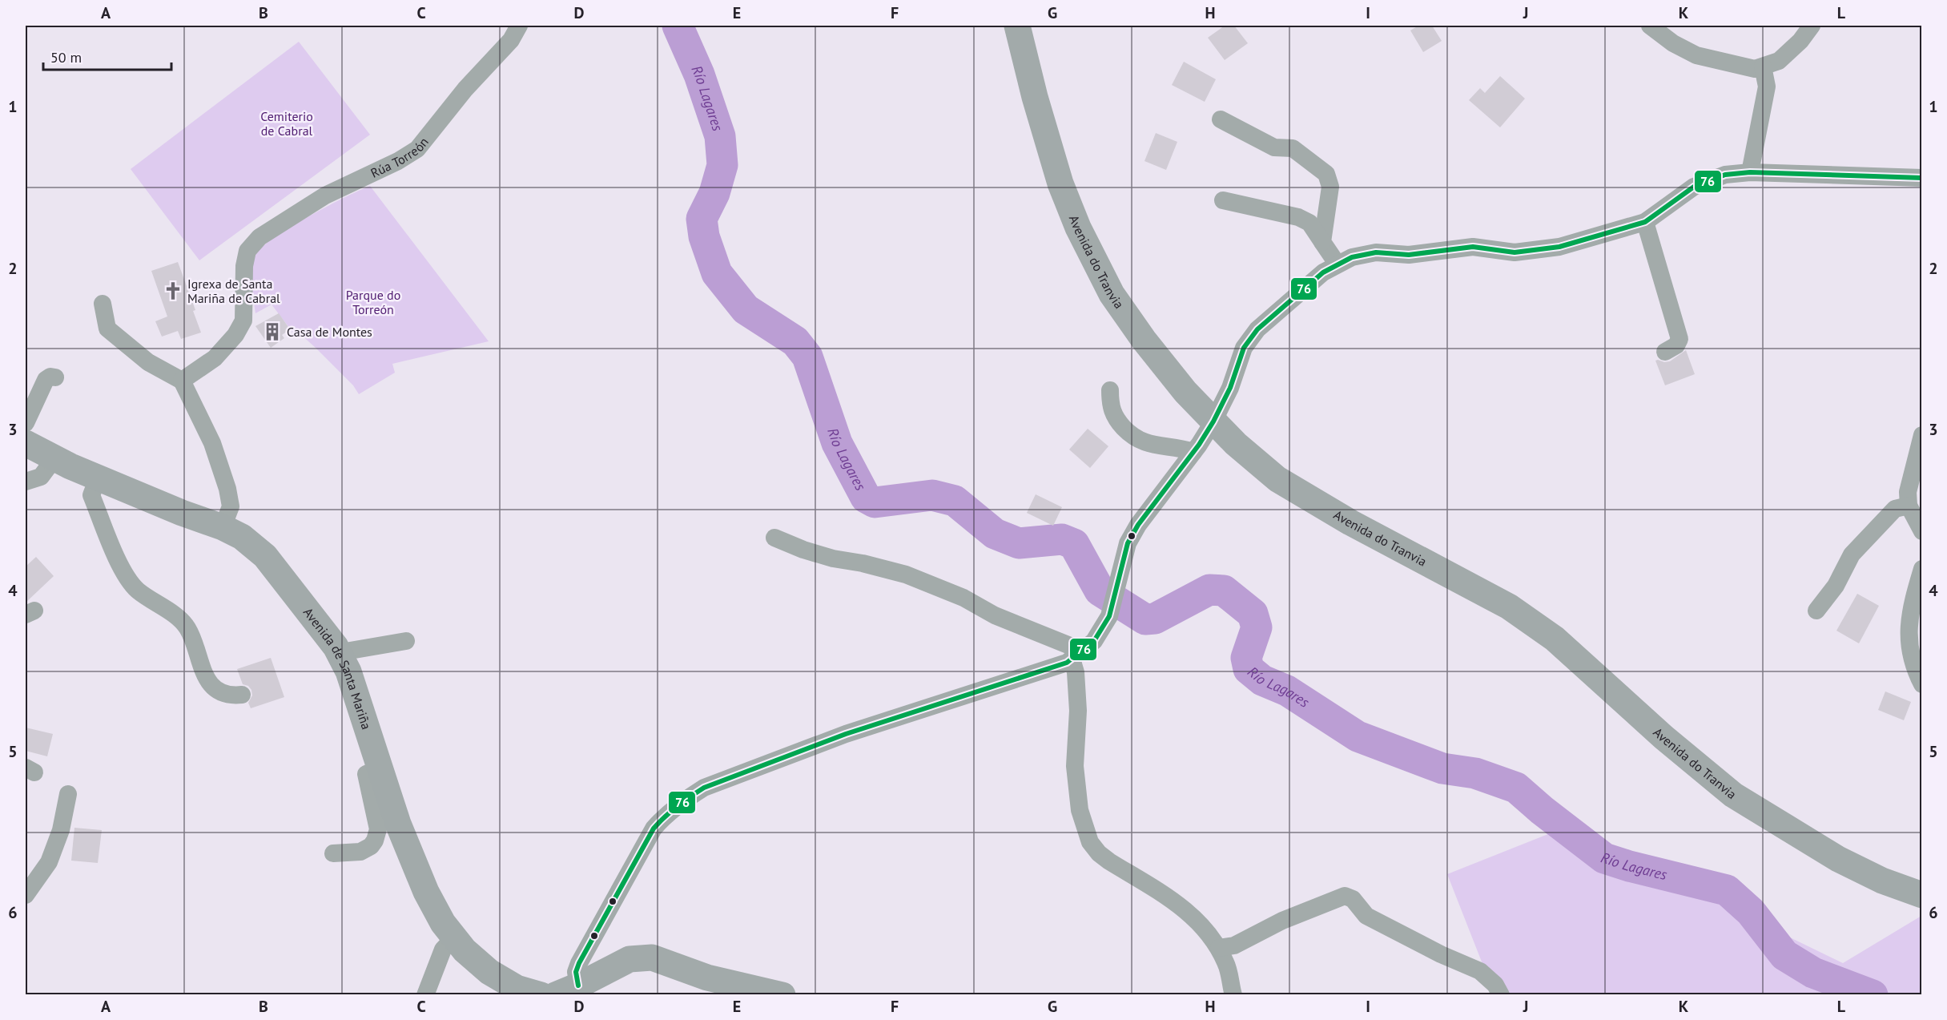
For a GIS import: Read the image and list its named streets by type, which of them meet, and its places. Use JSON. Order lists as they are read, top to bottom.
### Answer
{
  "streets": {
    "main road": ["Avenida do Tranvia", "Avenida de Santa Mariña"],
    "street": ["Rúa Torreón"]
  },
  "water": ["Río Lagares"],
  "parks": ["Cemiterio de Cabral", "Parque do Torreón"],
  "places": {
    "church": ["Igrexa de Santa Mariña de Cabral"],
    "building": ["Casa de Montes"]
  },
  "lines": ["transit line 76"],
  "scale_bar": "50 m",
  "grid": {
    "columns": [
      "A",
      "B",
      "C",
      "D",
      "E",
      "F",
      "G",
      "H",
      "I",
      "J",
      "K",
      "L"
    ],
    "rows": [
      "1",
      "2",
      "3",
      "4",
      "5",
      "6"
    ]
  }
}
